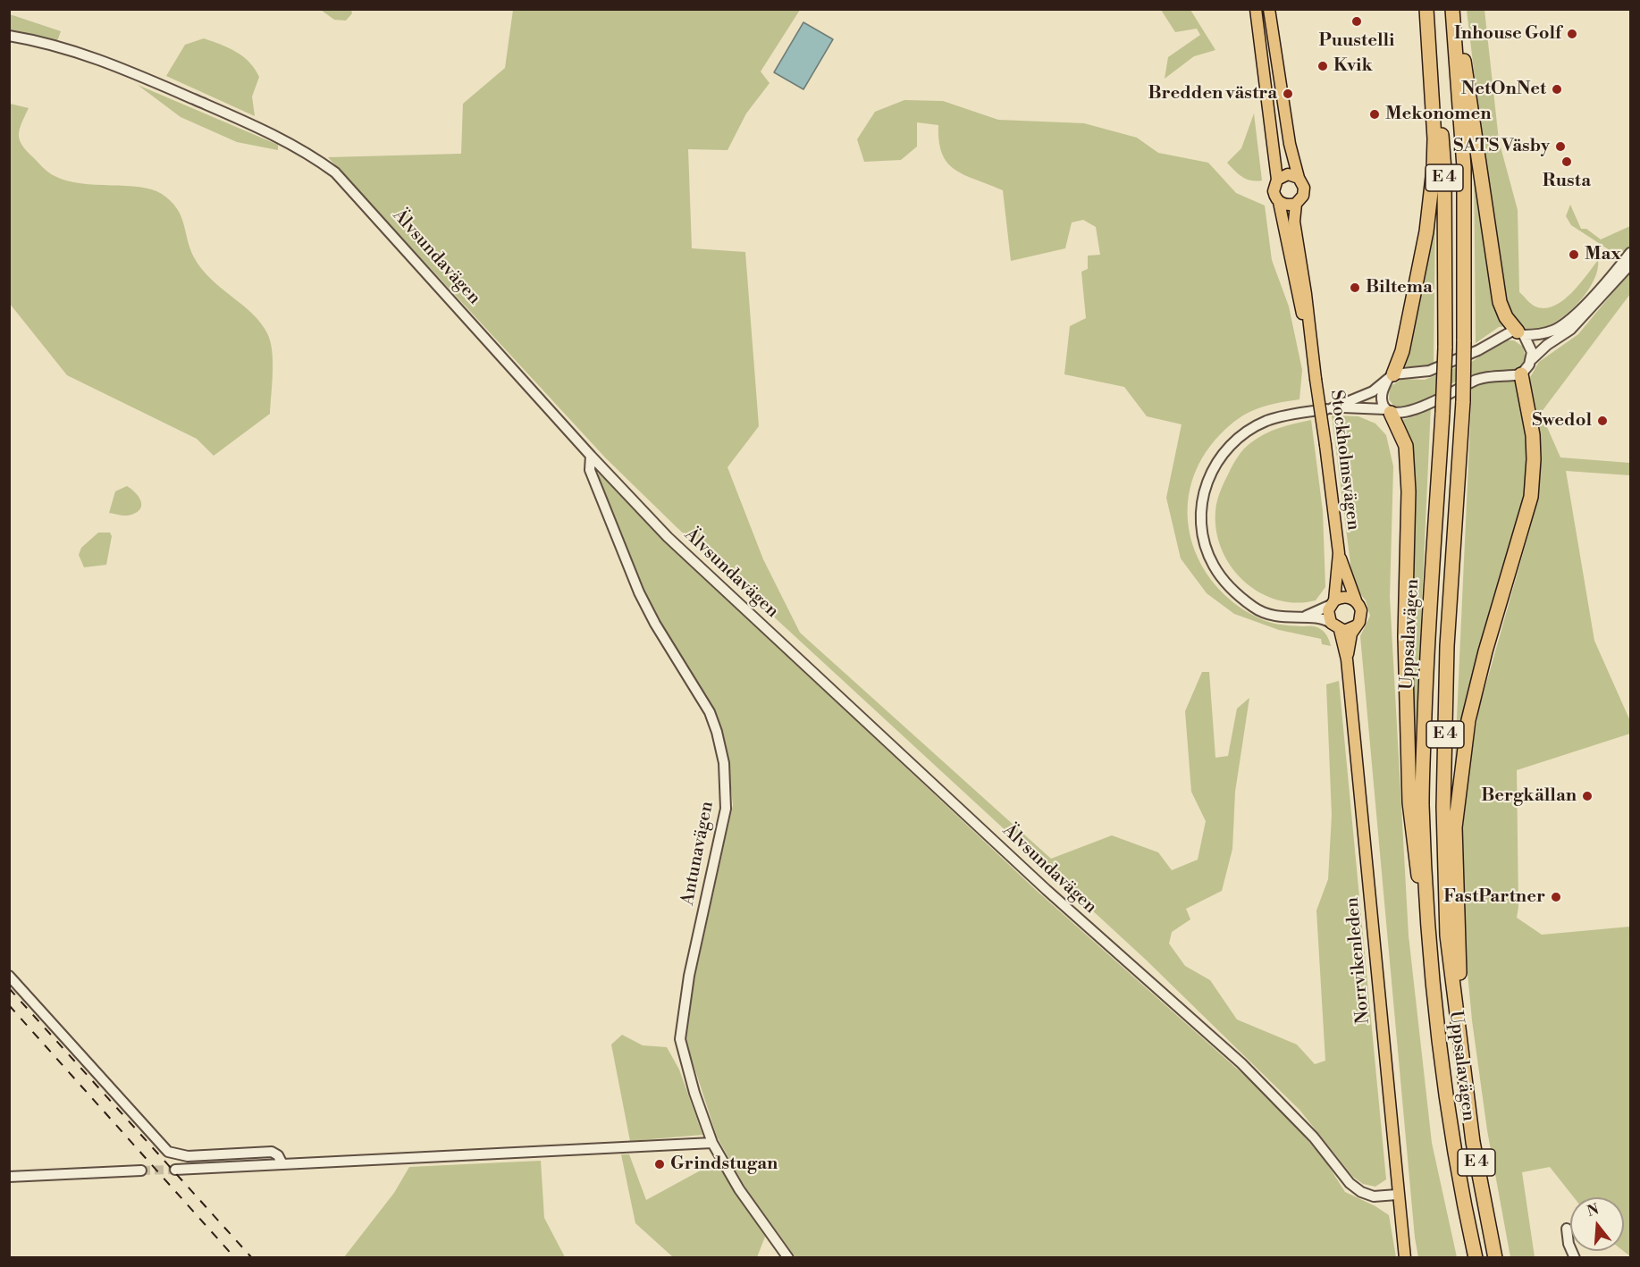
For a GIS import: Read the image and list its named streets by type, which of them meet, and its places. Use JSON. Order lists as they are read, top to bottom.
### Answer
{
  "streets": {
    "highway": ["E 4", "Uppsalavägen"],
    "main road": ["Stockholmsvägen", "Norrvikenleden"],
    "street": ["Älvsundavägen", "Antunavägen"]
  },
  "crossings": [
    ["Älvsundavägen", "Antunavägen"],
    ["Älvsundavägen", "Norrvikenleden"],
    ["Stockholmsvägen", "Norrvikenleden"]
  ],
  "places": [
    "Puustelli",
    "Inhouse Golf",
    "Kvik",
    "NetOnNet",
    "Bredden västra",
    "Mekonomen",
    "SATS Väsby",
    "Rusta",
    "Max",
    "Biltema",
    "Swedol",
    "Bergkällan",
    "FastPartner",
    "Grindstugan"
  ],
  "north": "top"
}
